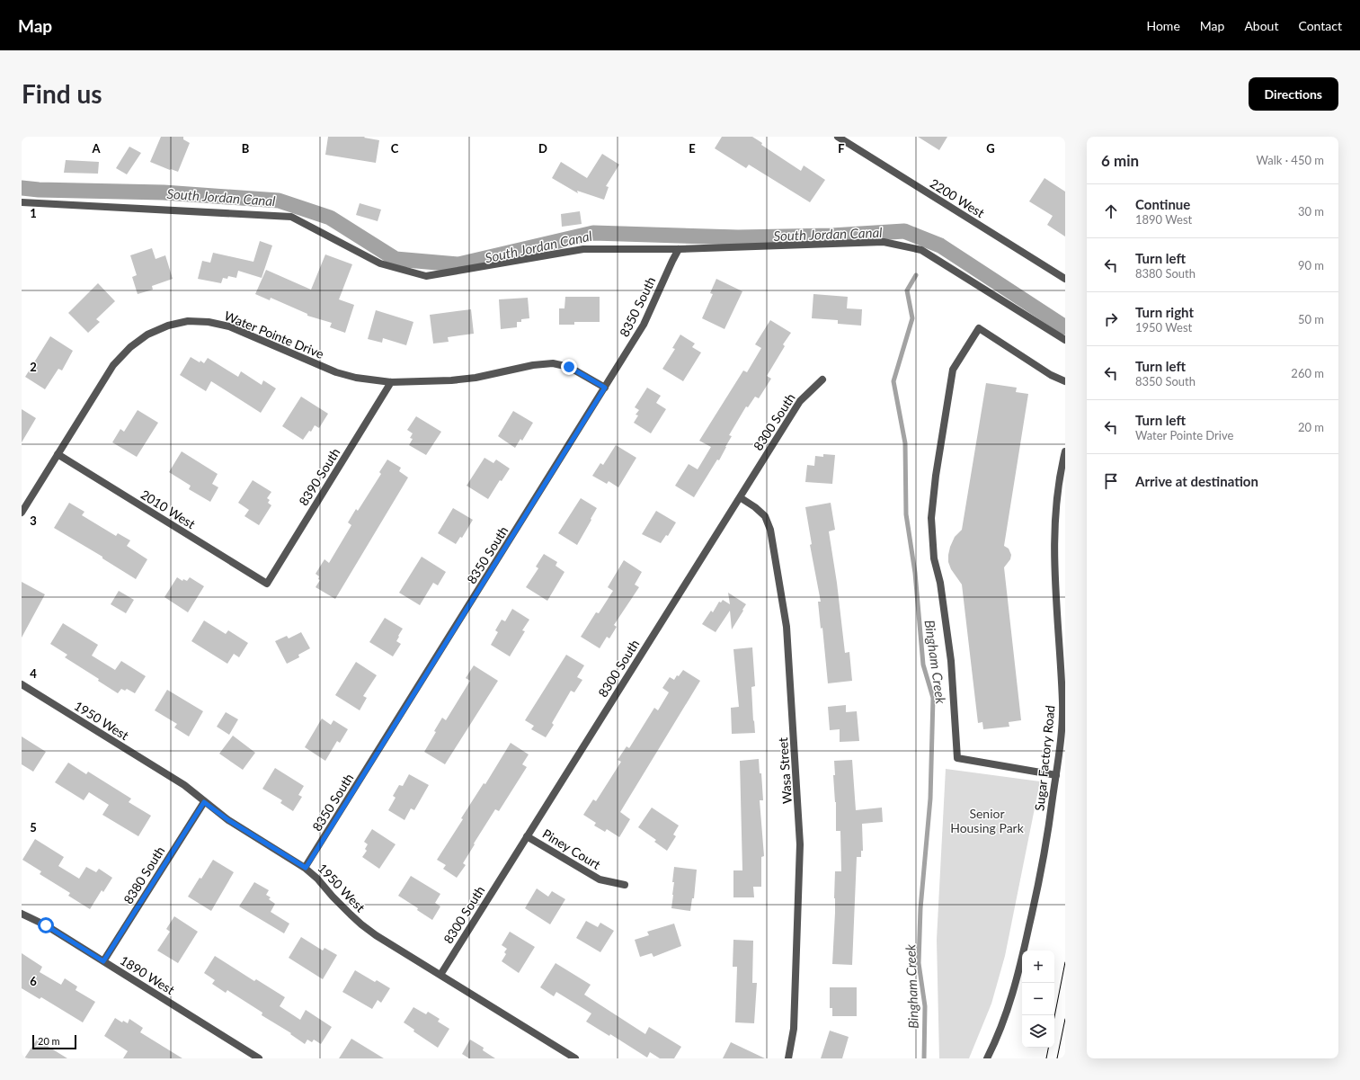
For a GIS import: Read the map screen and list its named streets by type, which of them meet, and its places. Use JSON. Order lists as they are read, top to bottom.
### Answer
{
  "streets": {
    "street": [
      "2200 West",
      "8350 South",
      "Water Pointe Drive",
      "8300 South",
      "8390 South",
      "2010 West",
      "1950 West",
      "Sugar Factory Road",
      "Wasa Street",
      "Piney Court",
      "8380 South",
      "1890 West"
    ]
  },
  "crossings": [
    ["8350 South", "Water Pointe Drive"],
    ["8350 South", "1950 West"],
    ["Water Pointe Drive", "8390 South"],
    ["Water Pointe Drive", "2010 West"],
    ["8300 South", "1950 West"],
    ["8300 South", "Wasa Street"],
    ["8300 South", "Piney Court"],
    ["8390 South", "2010 West"],
    ["1950 West", "8380 South"],
    ["8380 South", "1890 West"]
  ],
  "water": ["South Jordan Canal", "Bingham Creek"],
  "parks": ["Senior Housing Park"],
  "scale_bar": "20 m",
  "page": {
    "header": "Map",
    "nav": [
      "Home",
      "Map",
      "About",
      "Contact"
    ],
    "buttons": "Directions",
    "title": "Find us",
    "heading": ["6 min", "Walk · 450 m"],
    "list": [
      ["Continue", "1890 West", "30 m"],
      ["Turn left", "8380 South", "90 m"],
      ["Turn right", "1950 West", "50 m"],
      ["Turn left", "8350 South", "260 m"],
      ["Turn left", "Water Pointe Drive", "20 m"],
      "Arrive at destination"
    ],
    "map_buttons": ["+", "−"],
    "scale": "20 m"
  },
  "grid": {
    "columns": [
      "A",
      "B",
      "C",
      "D",
      "E",
      "F",
      "G"
    ],
    "rows": [
      "1",
      "2",
      "3",
      "4",
      "5",
      "6"
    ]
  }
}
